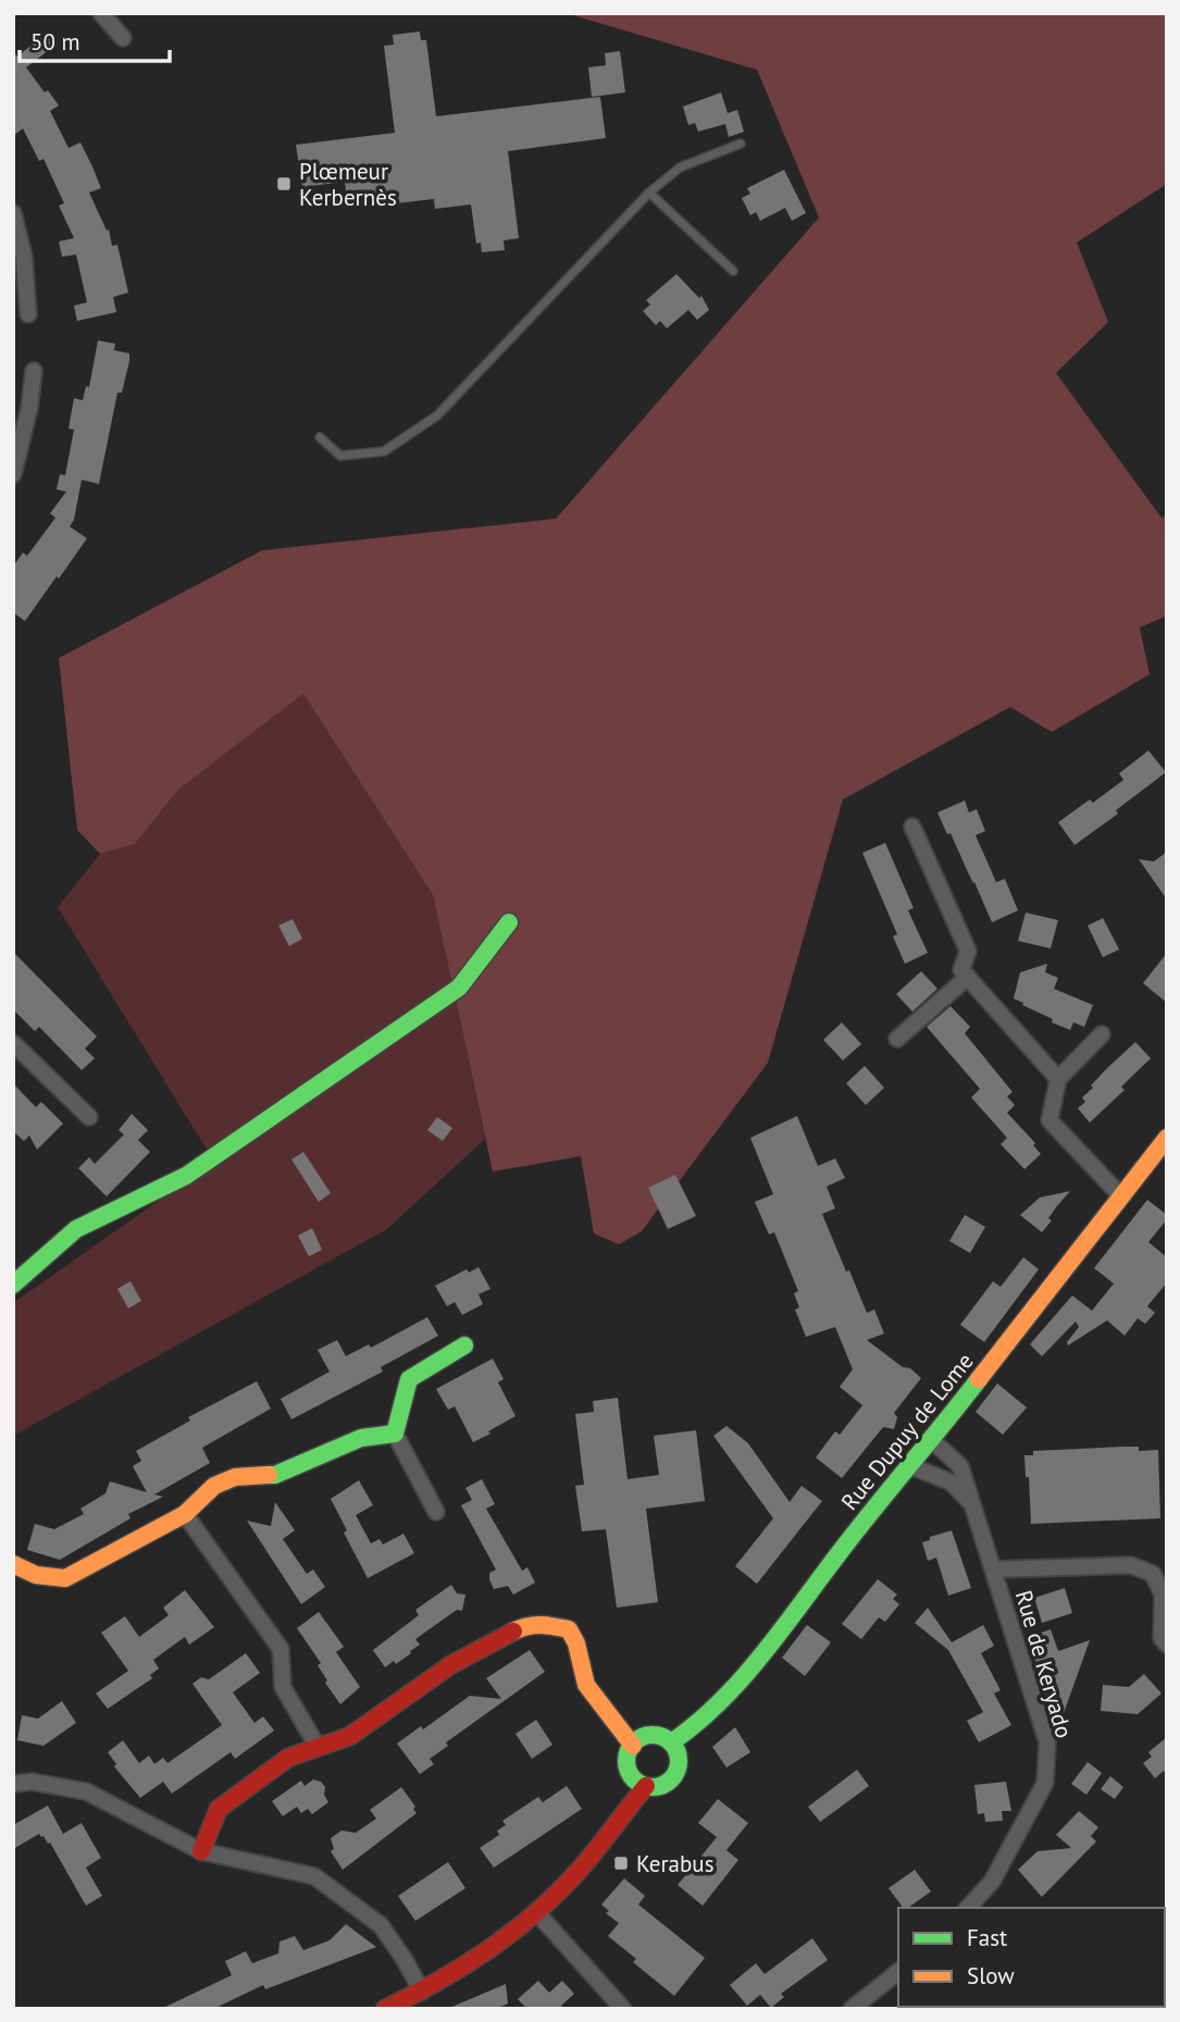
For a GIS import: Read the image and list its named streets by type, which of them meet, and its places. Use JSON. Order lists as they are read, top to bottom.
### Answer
{
  "streets": {
    "street": ["Rue Dupuy de Lome", "Rue de Keryado"]
  },
  "crossings": [
    ["Rue Dupuy de Lome", "Rue de Keryado"]
  ],
  "places": {
    "transit": ["Plœmeur Kerbernès", "Kerabus"]
  },
  "legend": ["Fast", "Slow"],
  "scale_bar": "50 m"
}
